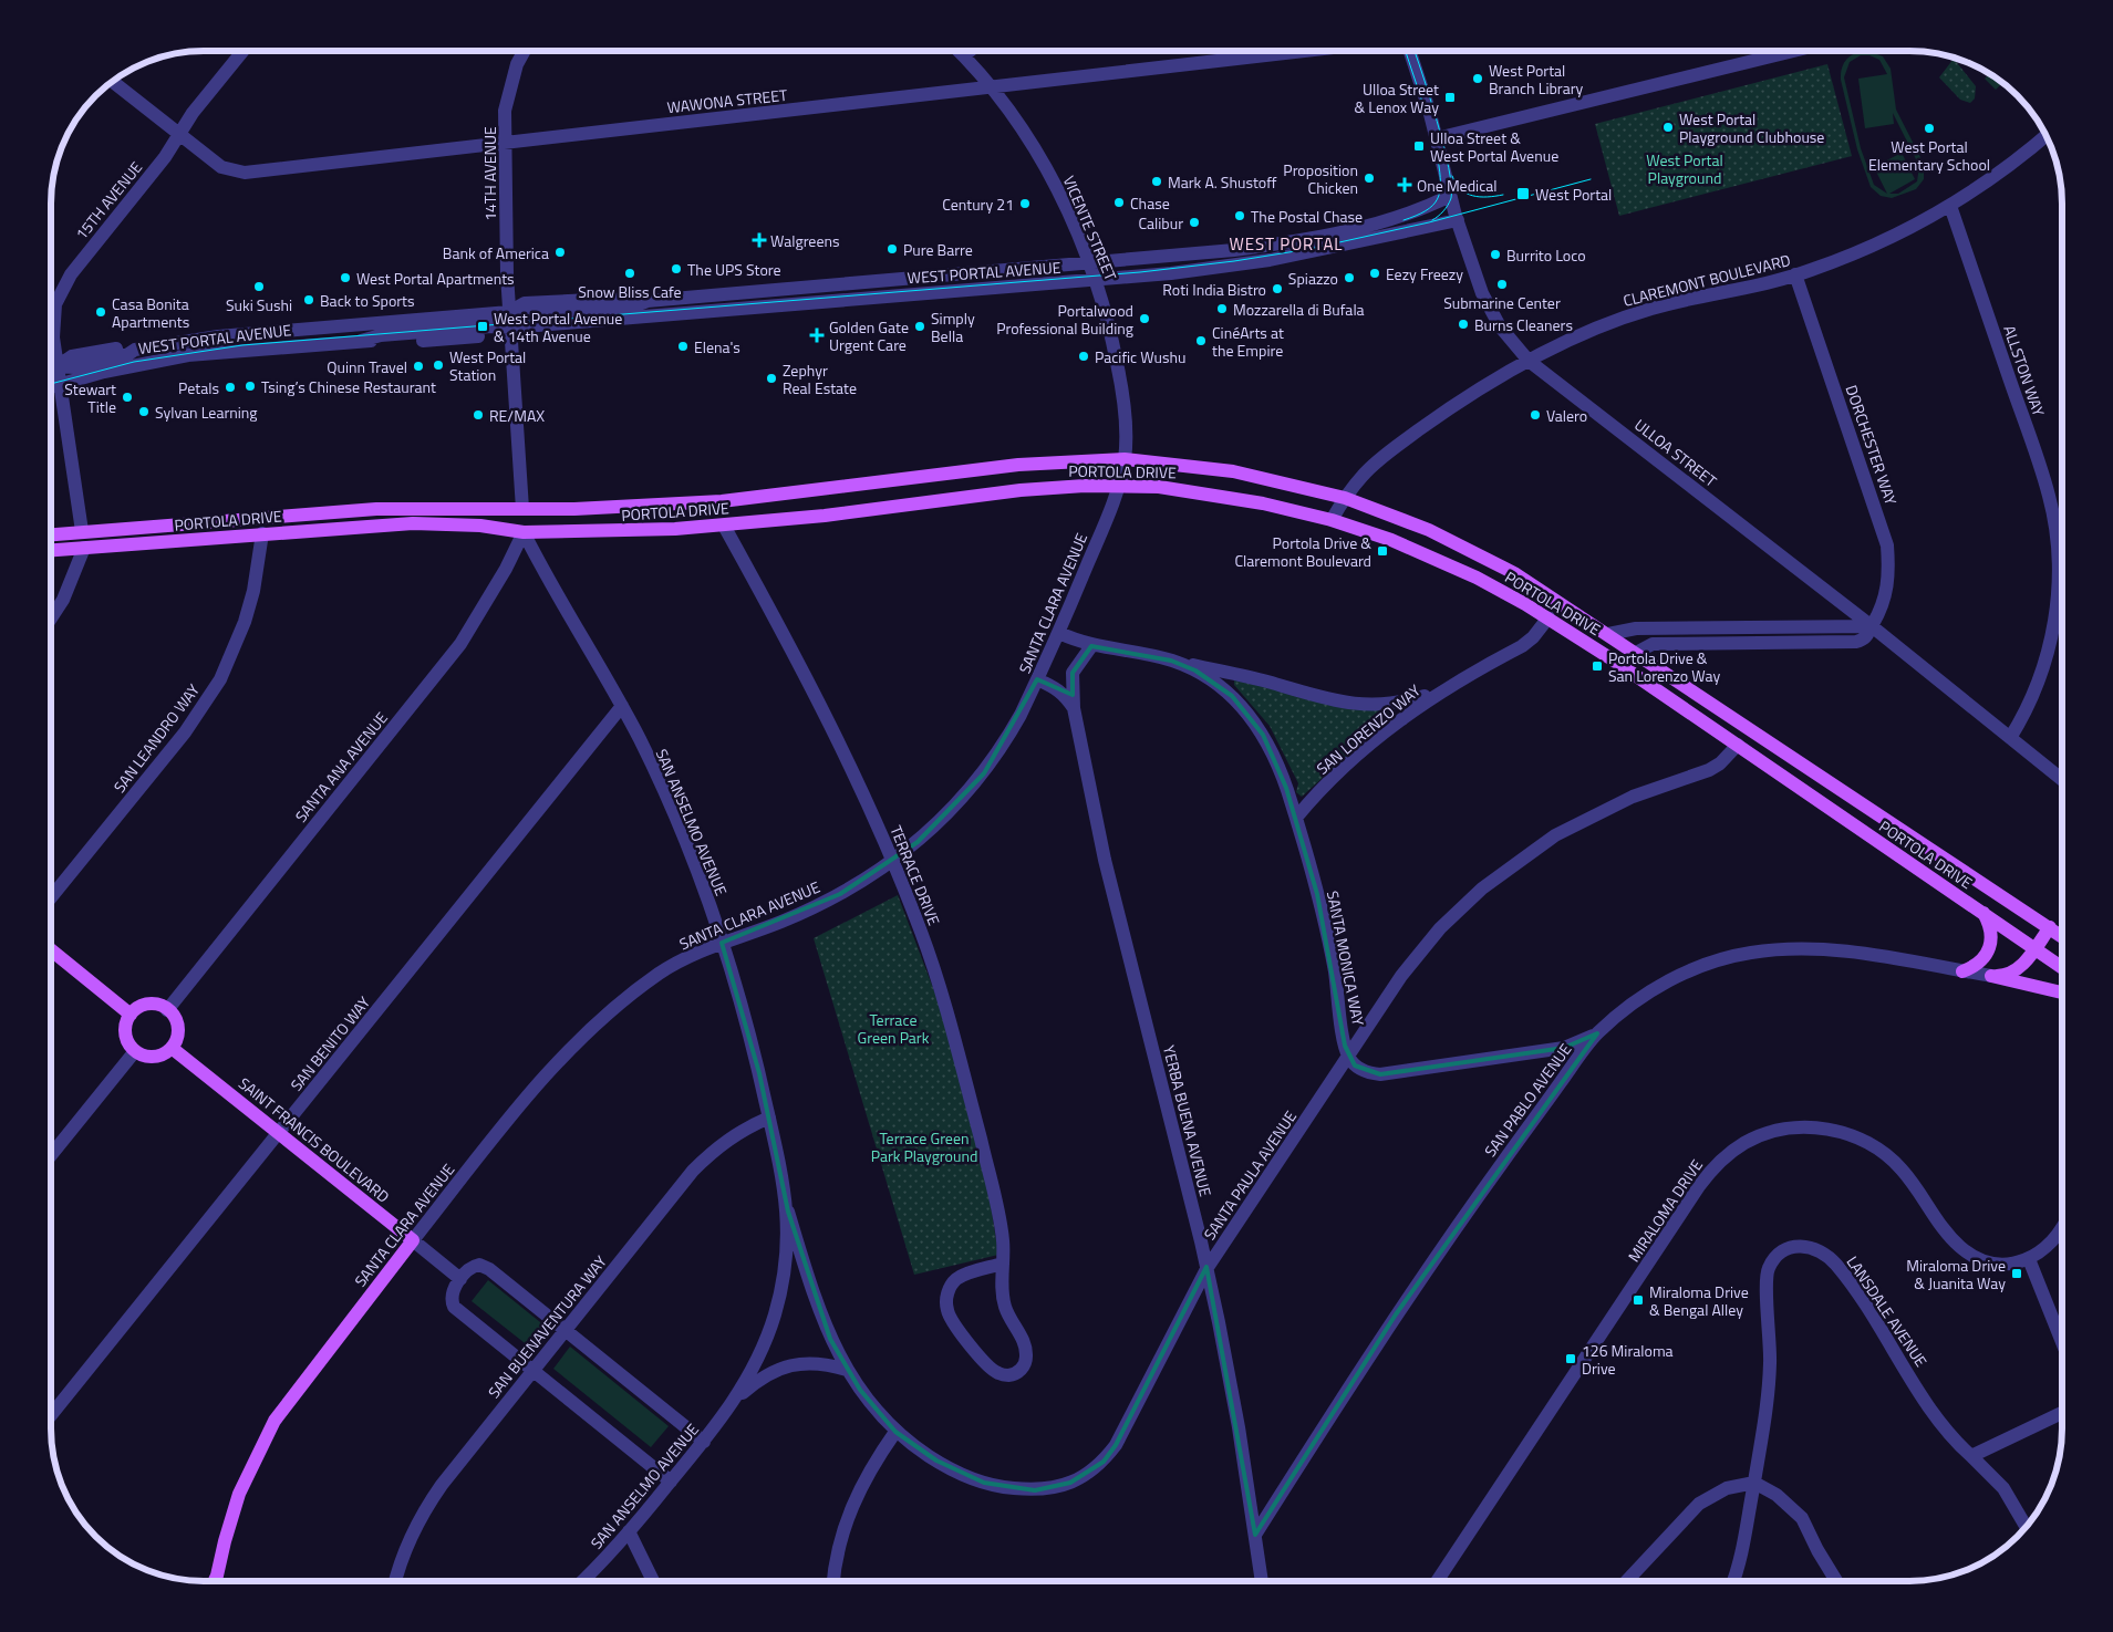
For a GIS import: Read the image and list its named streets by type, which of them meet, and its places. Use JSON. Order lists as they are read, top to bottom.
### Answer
{
  "streets": {
    "main road": ["PORTOLA DRIVE", "SANTA CLARA AVENUE", "SAINT FRANCIS BOULEVARD"],
    "street": [
      "WAWONA STREET",
      "14TH AVENUE",
      "15TH AVENUE",
      "VICENTE STREET",
      "WEST PORTAL AVENUE",
      "CLAREMONT BOULEVARD",
      "ALLSTON WAY",
      "DORCHESTER WAY",
      "ULLOA STREET",
      "SAN LORENZO WAY",
      "SAN LEANDRO WAY",
      "SANTA ANA AVENUE",
      "SAN ANSELMO AVENUE",
      "TERRACE DRIVE",
      "SANTA MONICA WAY",
      "SAN BENITO WAY",
      "SAN PABLO AVENUE",
      "YERBA BUENA AVENUE",
      "SANTA PAULA AVENUE",
      "MIRALOMA DRIVE",
      "LANSDALE AVENUE",
      "SAN BUENAVENTURA WAY"
    ]
  },
  "crossings": [
    ["WAWONA STREET", "14TH AVENUE"],
    ["WAWONA STREET", "15TH AVENUE"],
    ["WAWONA STREET", "VICENTE STREET"],
    ["14TH AVENUE", "WEST PORTAL AVENUE"],
    ["14TH AVENUE", "PORTOLA DRIVE"],
    ["15TH AVENUE", "WEST PORTAL AVENUE"],
    ["15TH AVENUE", "PORTOLA DRIVE"],
    ["VICENTE STREET", "WEST PORTAL AVENUE"],
    ["VICENTE STREET", "PORTOLA DRIVE"],
    ["VICENTE STREET", "SANTA CLARA AVENUE"],
    ["WEST PORTAL AVENUE", "ULLOA STREET"],
    ["CLAREMONT BOULEVARD", "ALLSTON WAY"],
    ["CLAREMONT BOULEVARD", "DORCHESTER WAY"],
    ["CLAREMONT BOULEVARD", "ULLOA STREET"],
    ["CLAREMONT BOULEVARD", "PORTOLA DRIVE"],
    ["ALLSTON WAY", "ULLOA STREET"],
    ["DORCHESTER WAY", "ULLOA STREET"],
    ["DORCHESTER WAY", "PORTOLA DRIVE"],
    ["PORTOLA DRIVE", "SANTA CLARA AVENUE"],
    ["PORTOLA DRIVE", "SAN LORENZO WAY"],
    ["PORTOLA DRIVE", "SAN LEANDRO WAY"],
    ["PORTOLA DRIVE", "SANTA ANA AVENUE"],
    ["PORTOLA DRIVE", "SAN ANSELMO AVENUE"],
    ["PORTOLA DRIVE", "TERRACE DRIVE"],
    ["PORTOLA DRIVE", "SANTA PAULA AVENUE"],
    ["SANTA CLARA AVENUE", "SAN ANSELMO AVENUE"],
    ["SANTA CLARA AVENUE", "TERRACE DRIVE"],
    ["SANTA CLARA AVENUE", "SANTA MONICA WAY"],
    ["SANTA CLARA AVENUE", "YERBA BUENA AVENUE"],
    ["SANTA CLARA AVENUE", "SAINT FRANCIS BOULEVARD"],
    ["SAN LORENZO WAY", "SANTA MONICA WAY"],
    ["SANTA ANA AVENUE", "SAN ANSELMO AVENUE"],
    ["SANTA ANA AVENUE", "SAINT FRANCIS BOULEVARD"],
    ["SAN ANSELMO AVENUE", "SAN BENITO WAY"],
    ["SAN ANSELMO AVENUE", "SANTA PAULA AVENUE"],
    ["SAN ANSELMO AVENUE", "SAN BUENAVENTURA WAY"],
    ["SANTA MONICA WAY", "SANTA PAULA AVENUE"],
    ["SAN BENITO WAY", "SAINT FRANCIS BOULEVARD"],
    ["SAN PABLO AVENUE", "YERBA BUENA AVENUE"],
    ["YERBA BUENA AVENUE", "SANTA PAULA AVENUE"]
  ],
  "districts": ["WEST PORTAL"],
  "parks": ["West Portal Playground", "Terrace Green Park", "Terrace Green Park Playground"],
  "places": {
    "other": [
      "West Portal Branch Library",
      "West Portal Playground Clubhouse",
      "West Portal Elementary School",
      "Proposition Chicken",
      "Mark A. Shustoff",
      "Chase",
      "Century 21",
      "The Postal Chase",
      "Calibur",
      "Pure Barre",
      "Bank of America",
      "Burrito Loco",
      "The UPS Store",
      "Snow Bliss Cafe",
      "Eezy Freezy",
      "West Portal Apartments",
      "Spiazzo",
      "Submarine Center",
      "Suki Sushi",
      "Roti India Bistro",
      "Back to Sports",
      "Mozzarella di Bufala",
      "Casa Bonita Apartments",
      "Portalwood Professional Building",
      "Burns Cleaners",
      "Simply Bella",
      "CinéArts at the Empire",
      "Elena's",
      "Pacific Wushu",
      "West Portal Station",
      "Quinn Travel",
      "Zephyr Real Estate",
      "Tsing’s Chinese Restaurant",
      "Petals",
      "Stewart Title",
      "Sylvan Learning",
      "RE/MAX",
      "Valero"
    ],
    "transit": [
      "Ulloa Street & Lenox Way",
      "Ulloa Street & West Portal Avenue",
      "West Portal",
      "West Portal Avenue & 14th Avenue",
      "Portola Drive & Claremont Boulevard",
      "Portola Drive & San Lorenzo Way",
      "Miraloma Drive & Juanita Way",
      "Miraloma Drive & Bengal Alley",
      "126 Miraloma Drive"
    ],
    "health": ["One Medical", "Walgreens", "Golden Gate Urgent Care"]
  }
}
